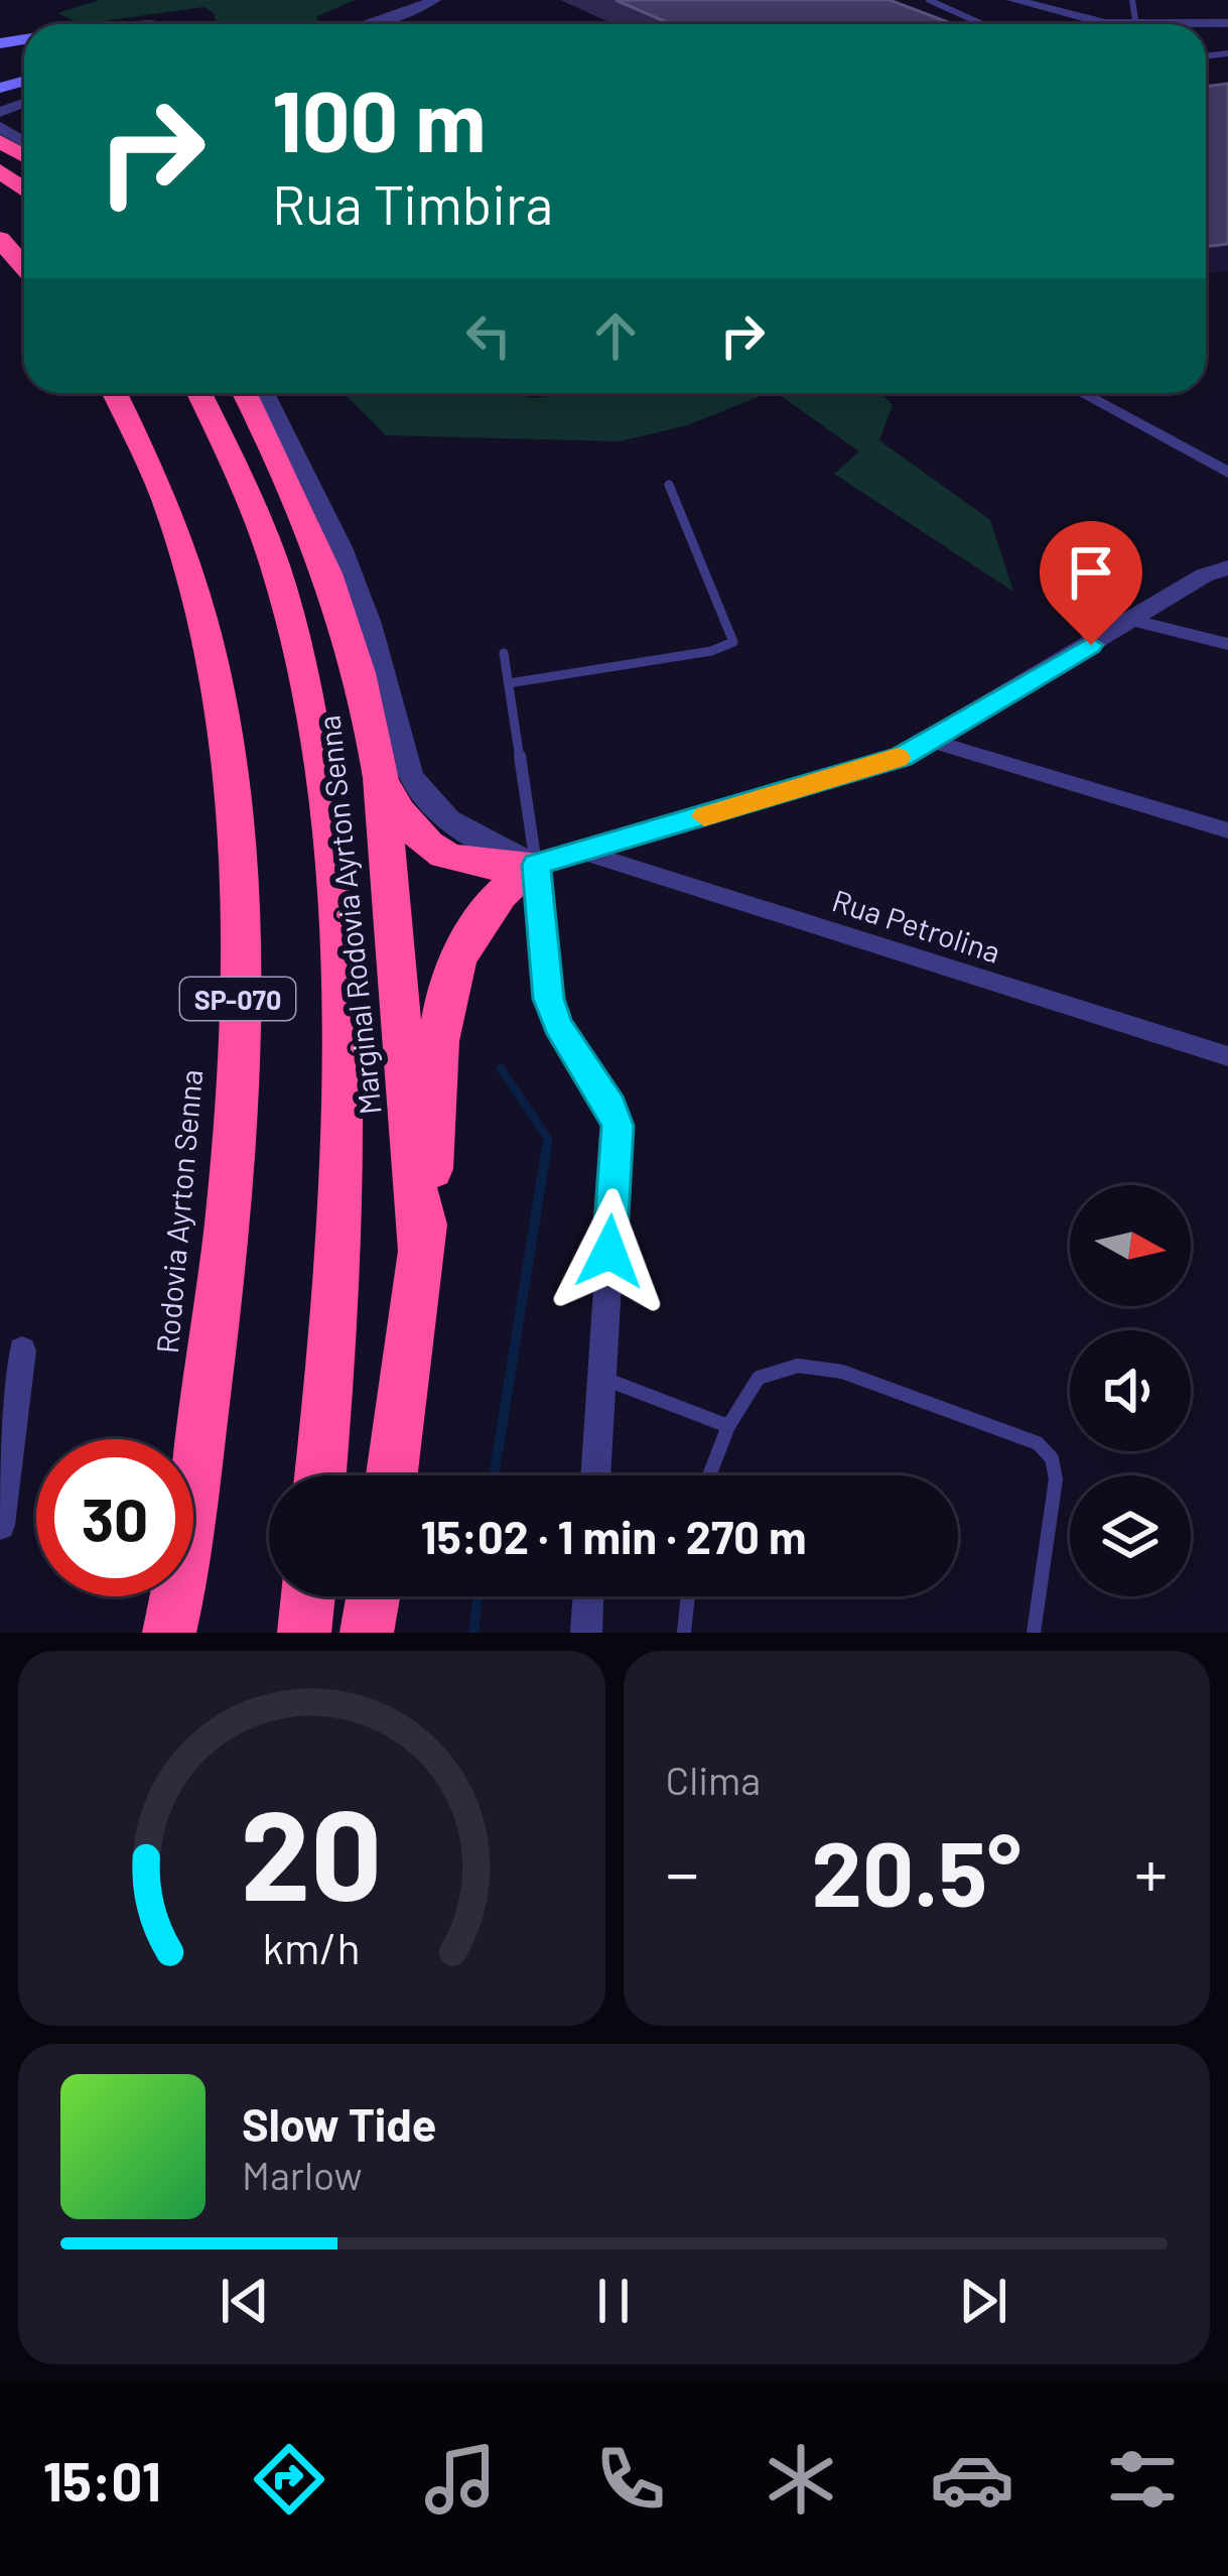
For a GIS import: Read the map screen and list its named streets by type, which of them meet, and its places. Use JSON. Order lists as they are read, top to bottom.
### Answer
{
  "streets": {
    "highway": ["Marginal Rodovia Ayrton Senna", "SP-070", "Rodovia Ayrton Senna"],
    "street": ["Rua Petrolina"]
  },
  "north": "right",
  "page": {
    "turn": ["100 m", "Rua Timbira"],
    "limit": "30",
    "trip": "15:02 · 1 min · 270 m",
    "tile": "Clima",
    "heat": ["−", "20.5°", "+"],
    "song": ["Slow Tide", "Marlow"],
    "tabs": "15:01",
    "gauge": ["20", "km/h"]
  }
}
